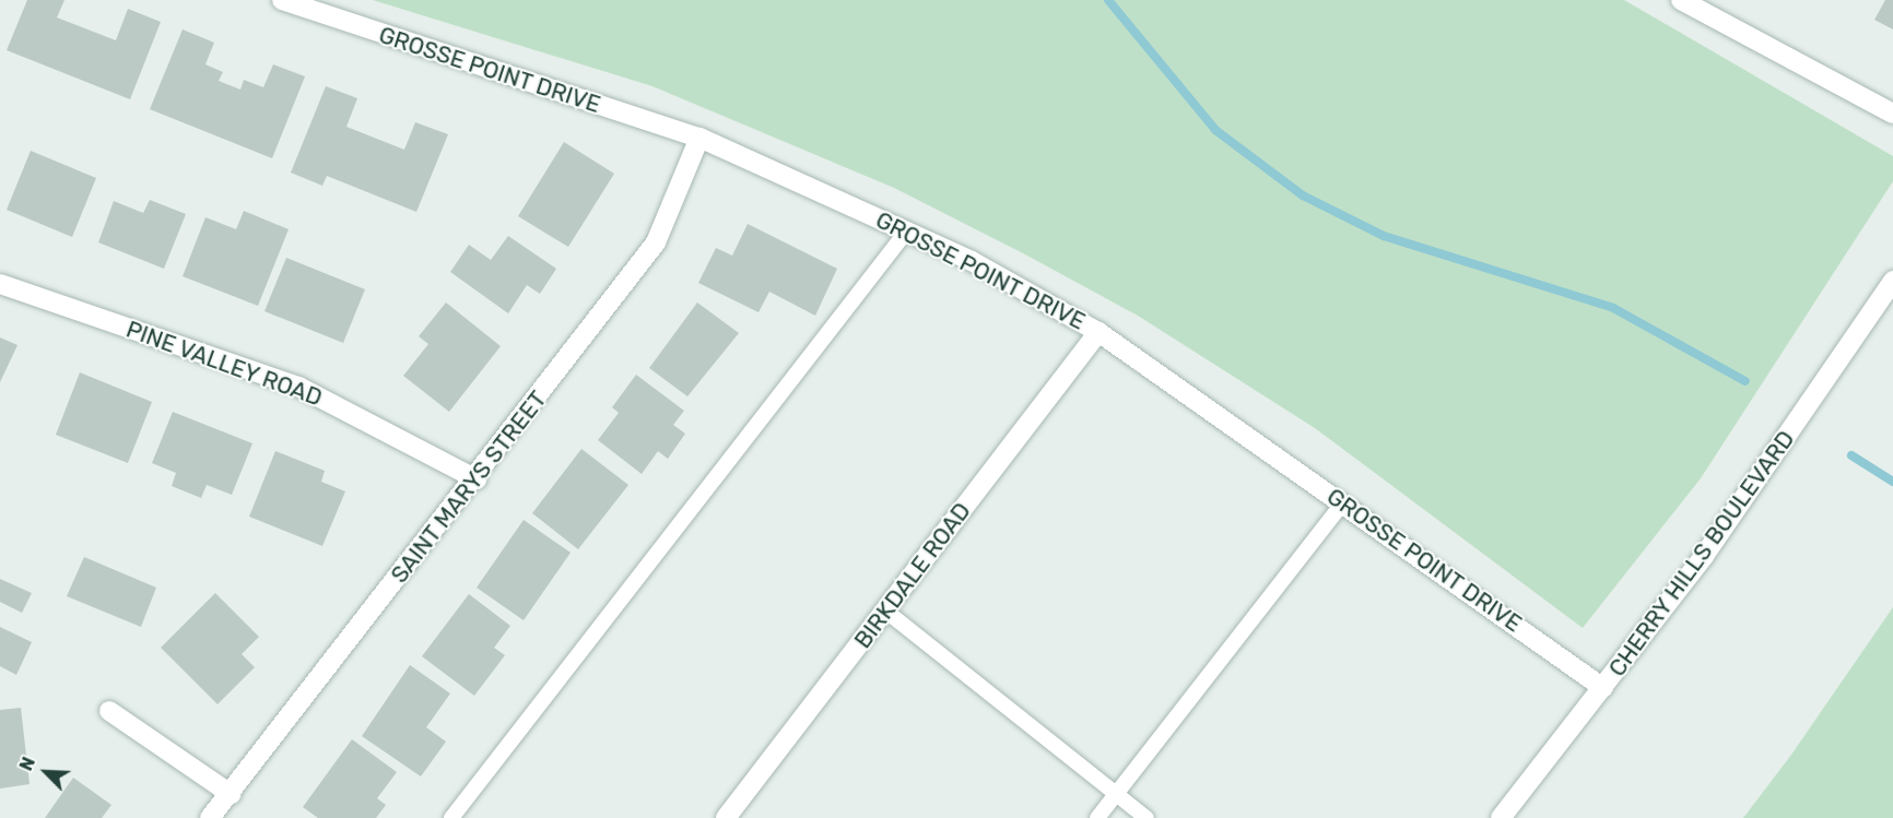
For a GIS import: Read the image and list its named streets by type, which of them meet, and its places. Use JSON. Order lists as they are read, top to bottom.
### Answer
{
  "streets": {
    "street": [
      "GROSSE POINT DRIVE",
      "PINE VALLEY ROAD",
      "SAINT MARYS STREET",
      "CHERRY HILLS BOULEVARD",
      "BIRKDALE ROAD"
    ]
  },
  "crossings": [
    ["GROSSE POINT DRIVE", "SAINT MARYS STREET"],
    ["GROSSE POINT DRIVE", "CHERRY HILLS BOULEVARD"],
    ["GROSSE POINT DRIVE", "BIRKDALE ROAD"],
    ["PINE VALLEY ROAD", "SAINT MARYS STREET"]
  ],
  "north": "top left"
}
